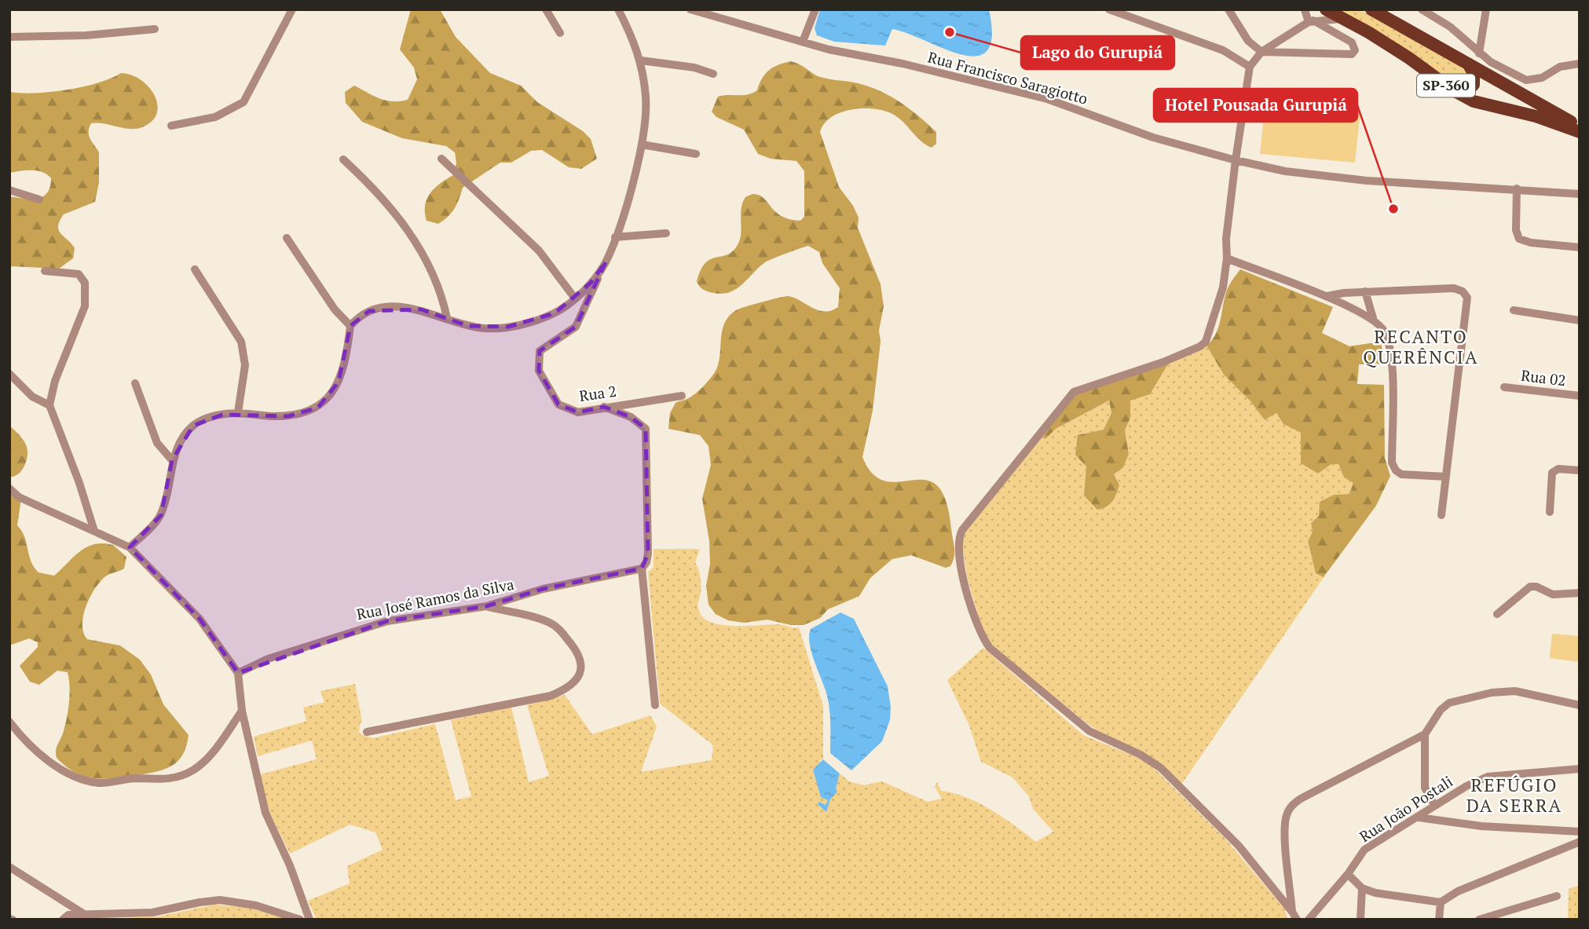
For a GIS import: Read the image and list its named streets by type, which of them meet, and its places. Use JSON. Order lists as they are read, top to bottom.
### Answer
{
  "streets": {
    "main road": ["SP-360"],
    "street": [
      "Rua Francisco Saragiotto",
      "Rua 02",
      "Rua 2",
      "Rua José Ramos da Silva",
      "Rua João Postali"
    ]
  },
  "districts": ["RECANTO QUERÊNCIA", "REFÚGIO DA SERRA"],
  "places": ["Lago do Gurupiá", "Hotel Pousada Gurupiá"]
}
